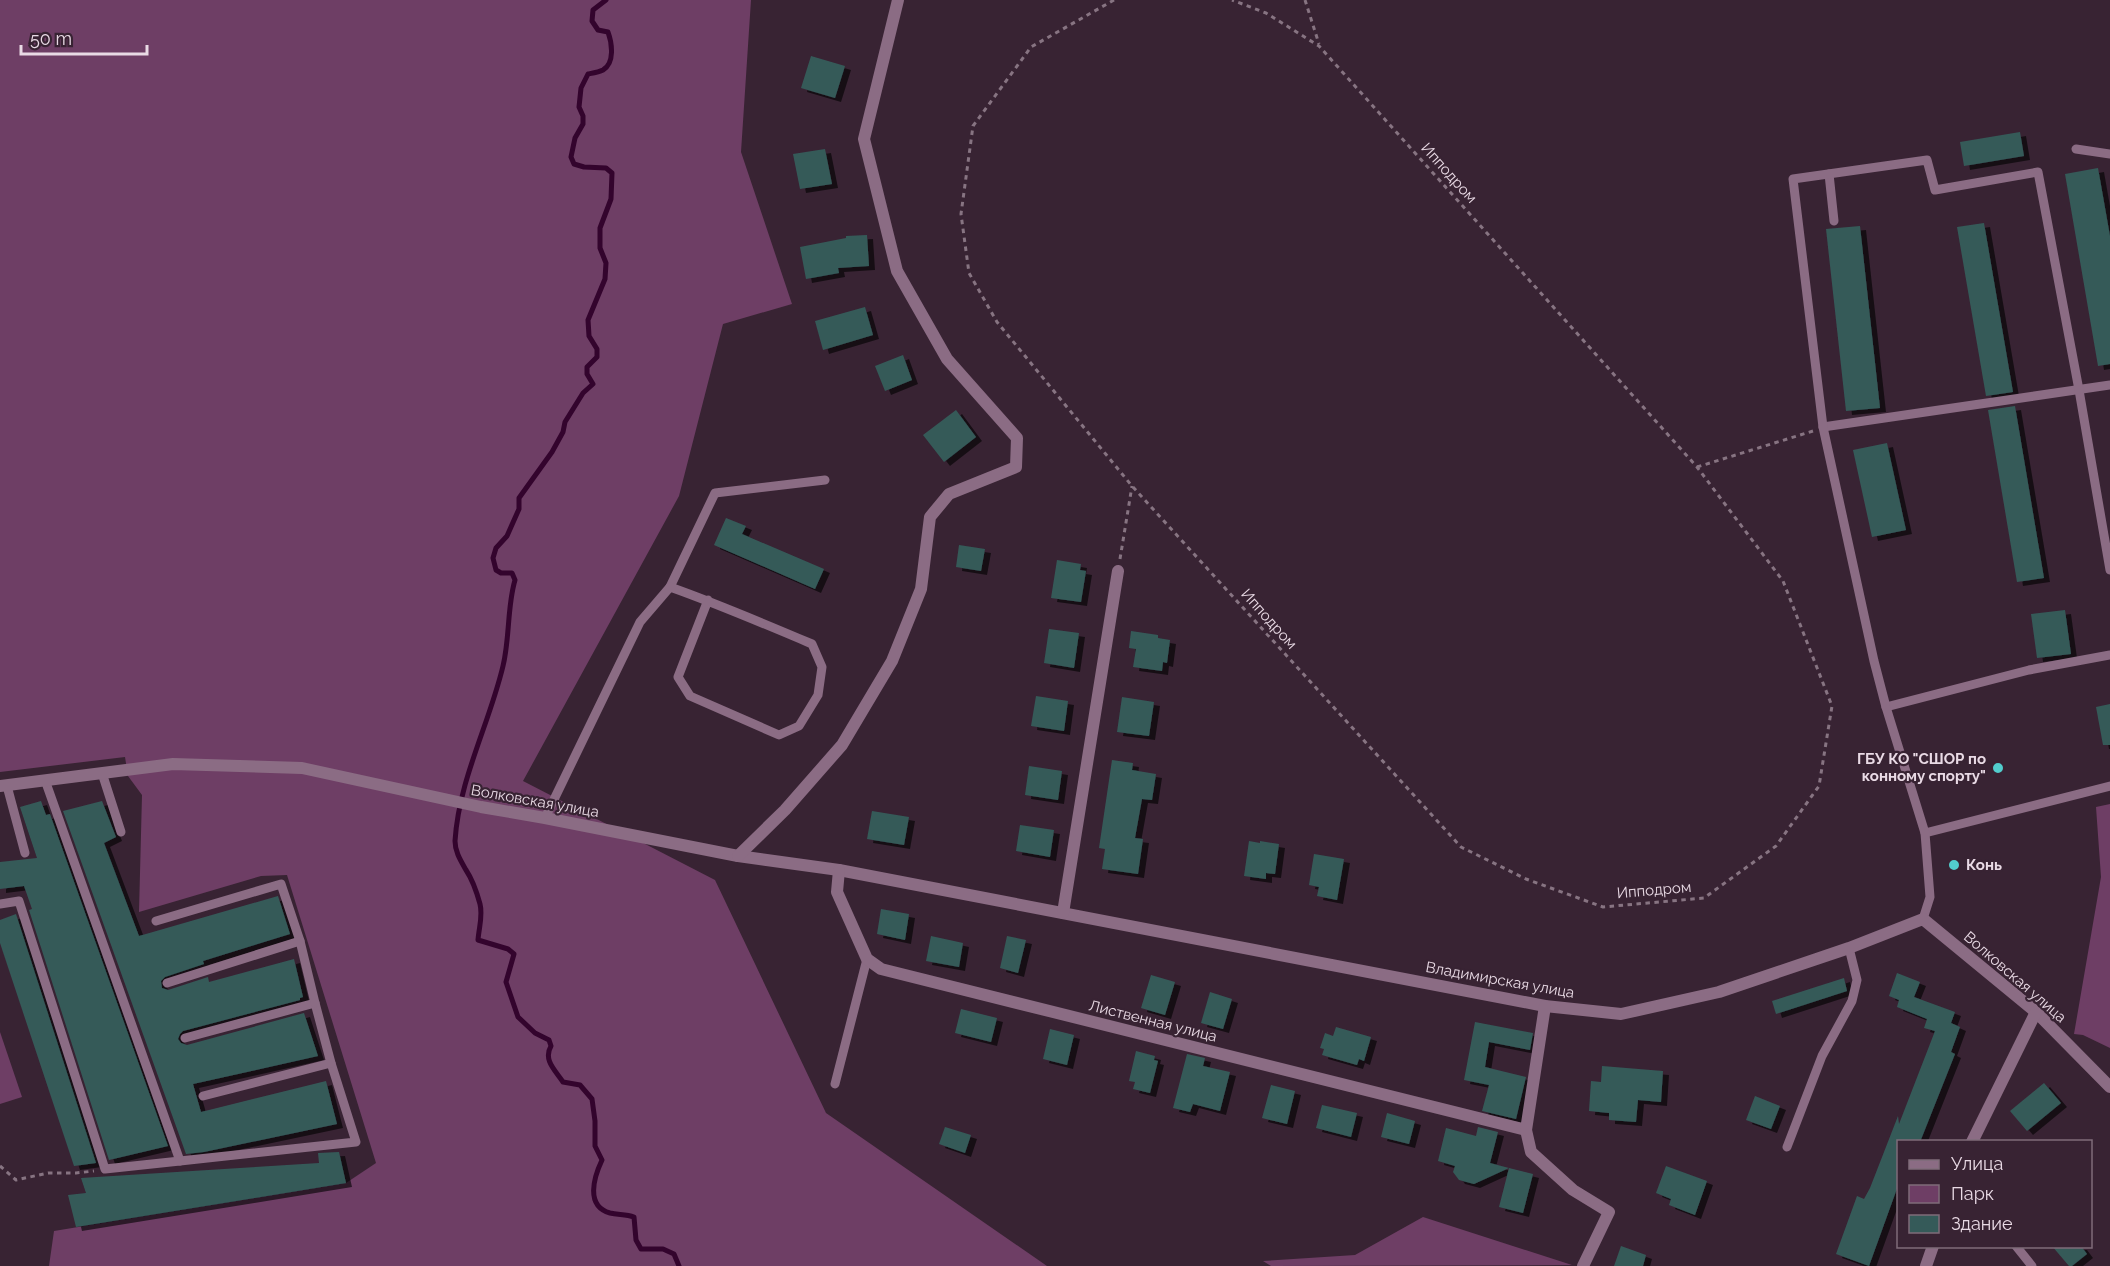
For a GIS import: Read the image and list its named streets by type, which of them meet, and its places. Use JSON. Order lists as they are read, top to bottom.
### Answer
{
  "streets": {
    "street": ["Волковская улица", "Владимирская улица", "Лиственная улица"],
    "path": ["Ипподром"]
  },
  "crossings": [
    ["Волковская улица", "Владимирская улица"]
  ],
  "places": ["ГБУ КО \"СШОР по конному спорту\"", "Конь"],
  "legend": ["Улица", "Парк", "Здание"],
  "scale_bar": "50 m"
}
